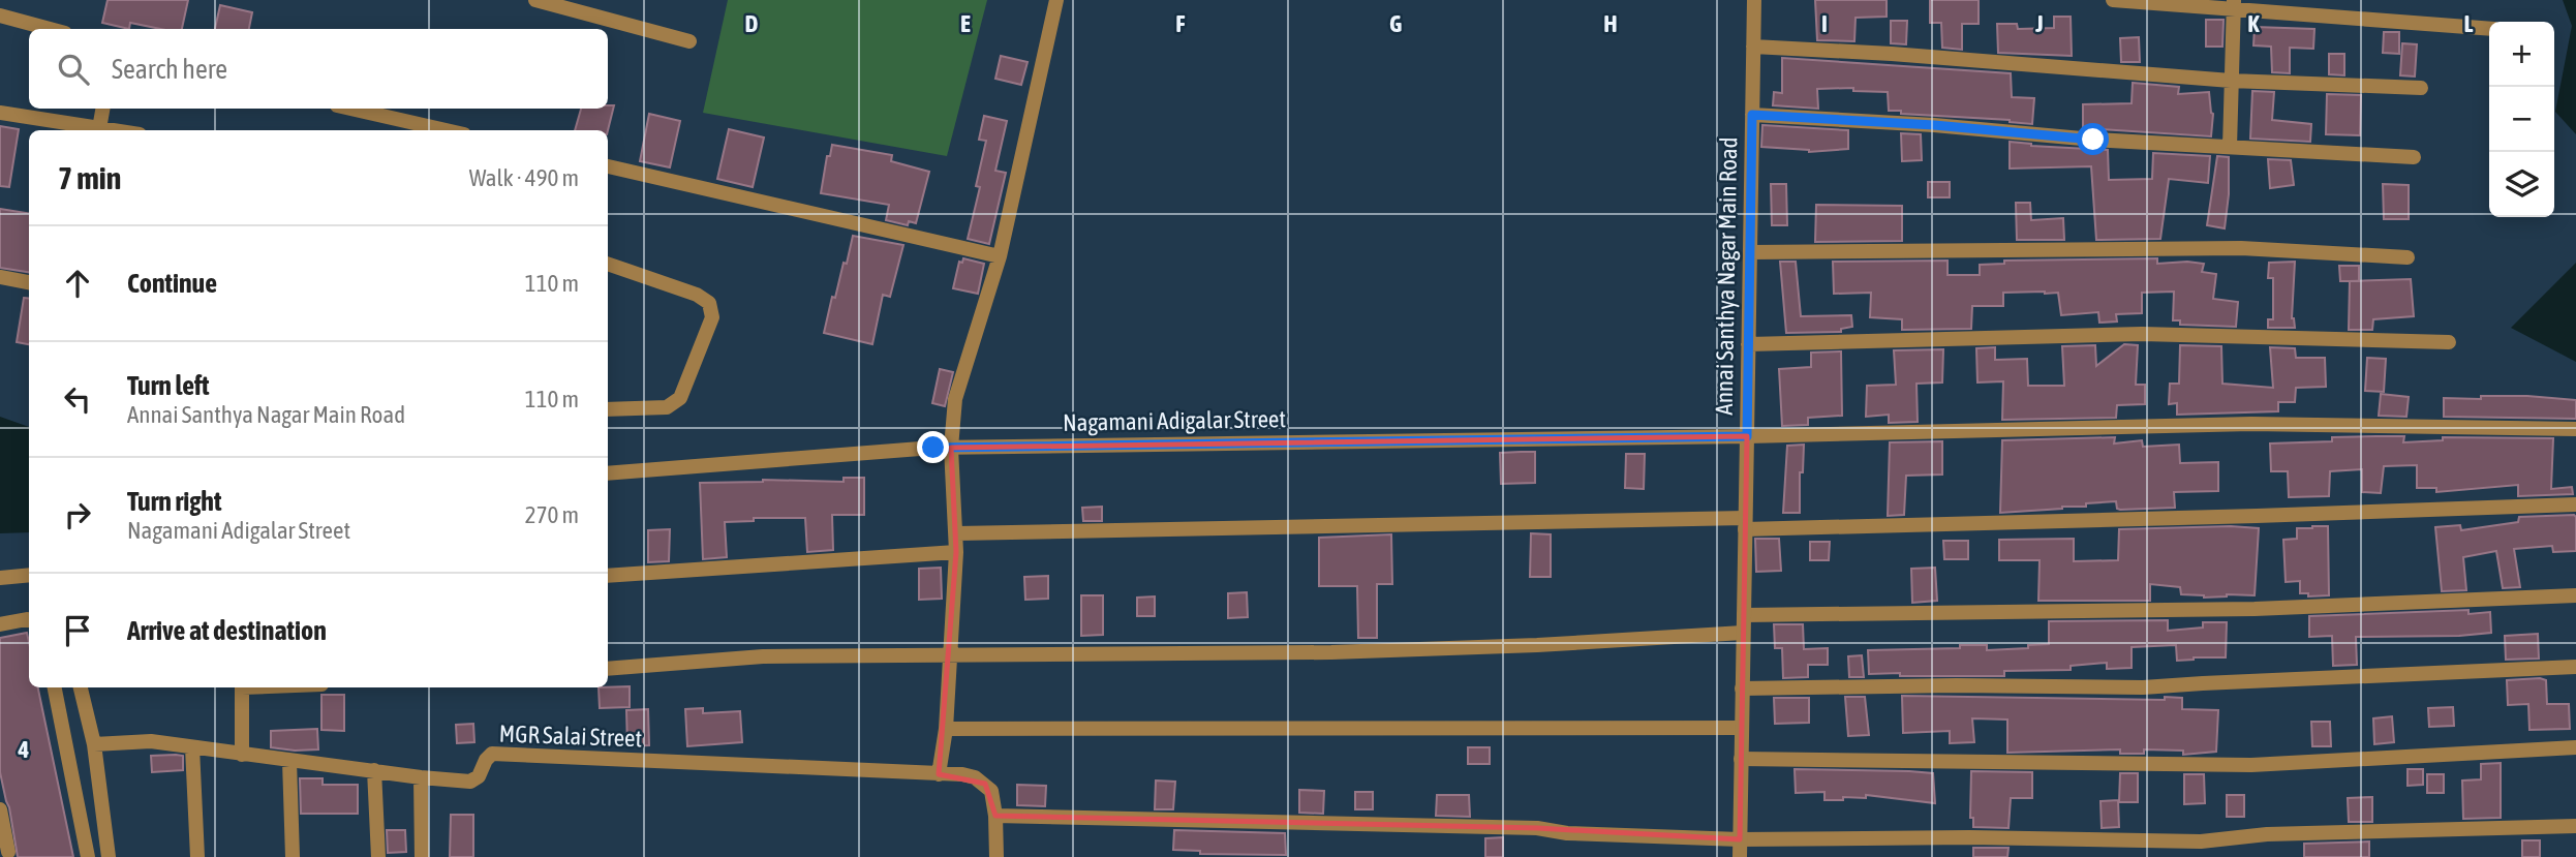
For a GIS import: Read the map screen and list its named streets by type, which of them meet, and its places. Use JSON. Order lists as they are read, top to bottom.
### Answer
{
  "streets": {
    "street": ["Annai Santhya Nagar Main Road", "Nagamani Adigalar Street", "MGR Salai Street"]
  },
  "crossings": [
    ["Annai Santhya Nagar Main Road", "Nagamani Adigalar Street"]
  ],
  "page": {
    "map_buttons": ["+", "−"],
    "search": "Search here",
    "heading": ["7 min", "Walk · 490 m"],
    "list": [
      ["Continue", "110 m"],
      ["Turn left", "Annai Santhya Nagar Main Road", "110 m"],
      ["Turn right", "Nagamani Adigalar Street", "270 m"],
      "Arrive at destination"
    ]
  },
  "grid": {
    "columns": [
      "D",
      "E",
      "F",
      "G",
      "H",
      "I",
      "J",
      "K",
      "L"
    ],
    "rows": ["4"]
  }
}
